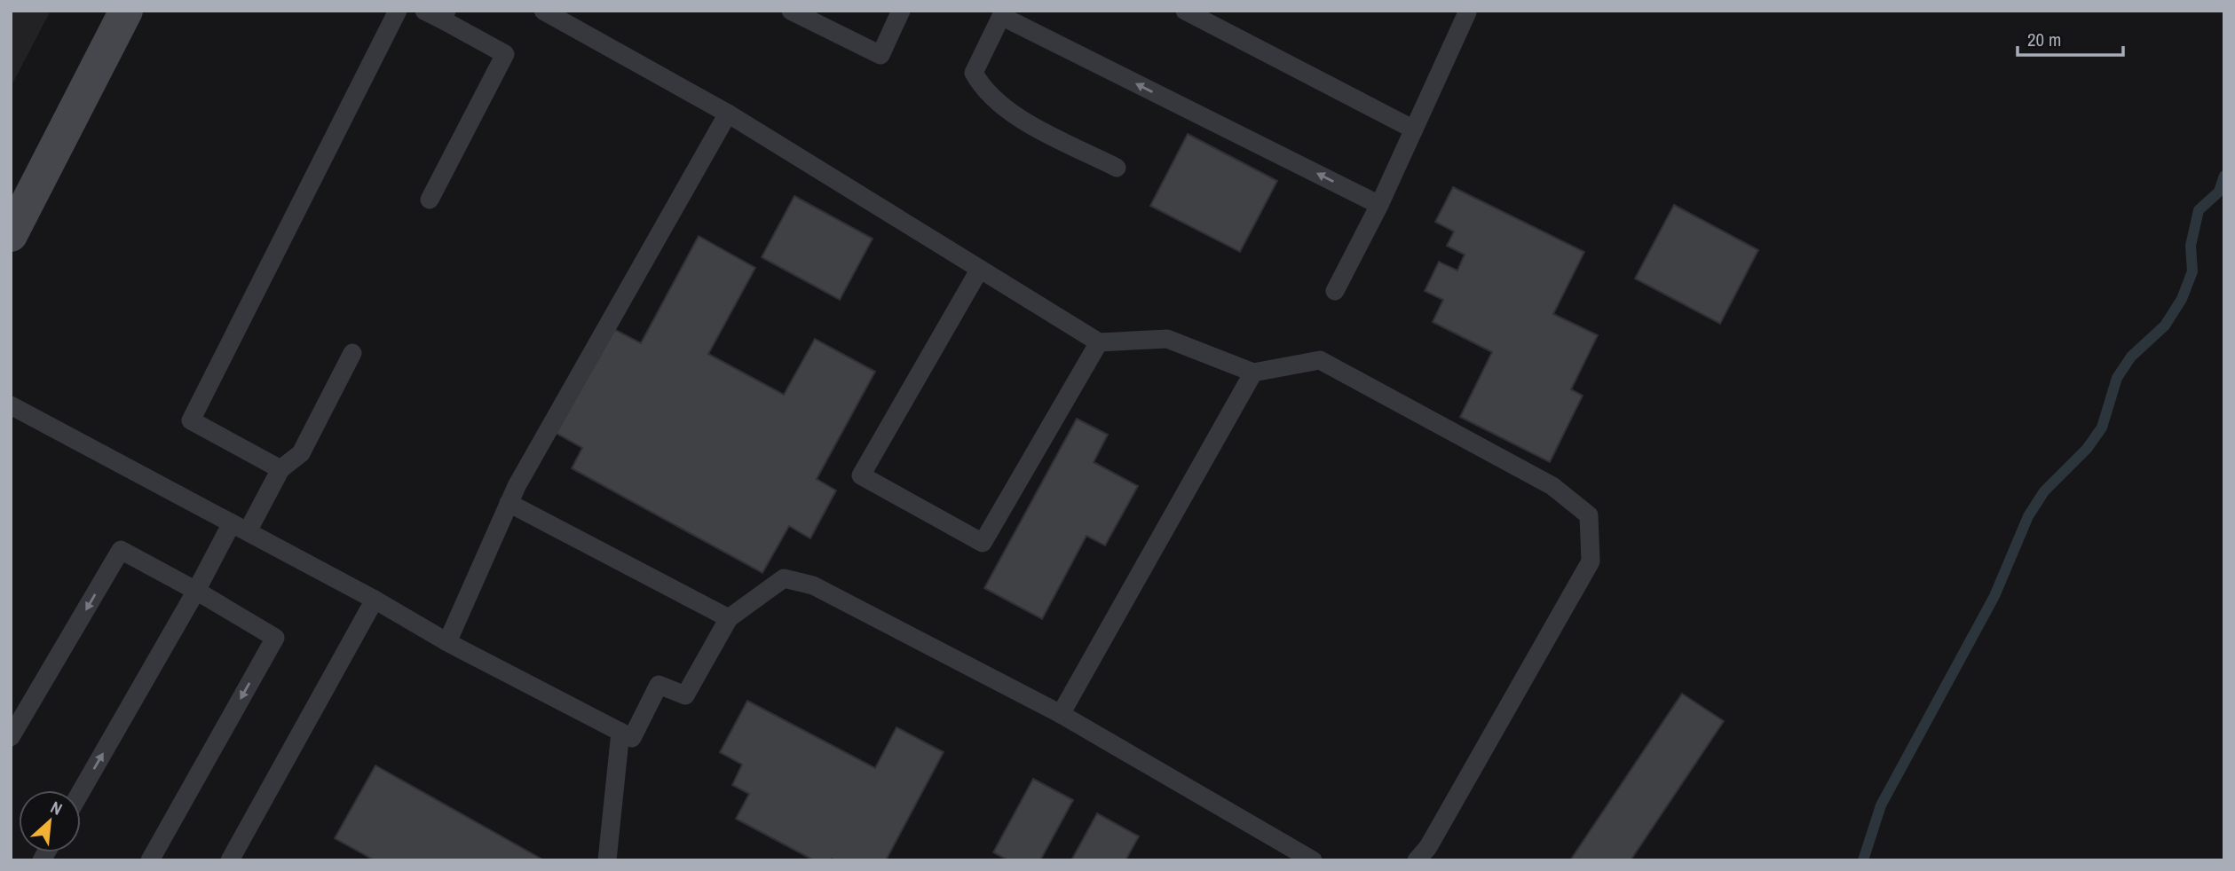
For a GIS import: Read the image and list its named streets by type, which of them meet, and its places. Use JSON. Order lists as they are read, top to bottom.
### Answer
{
  "scale_bar": "20 m",
  "north": "top right"
}
